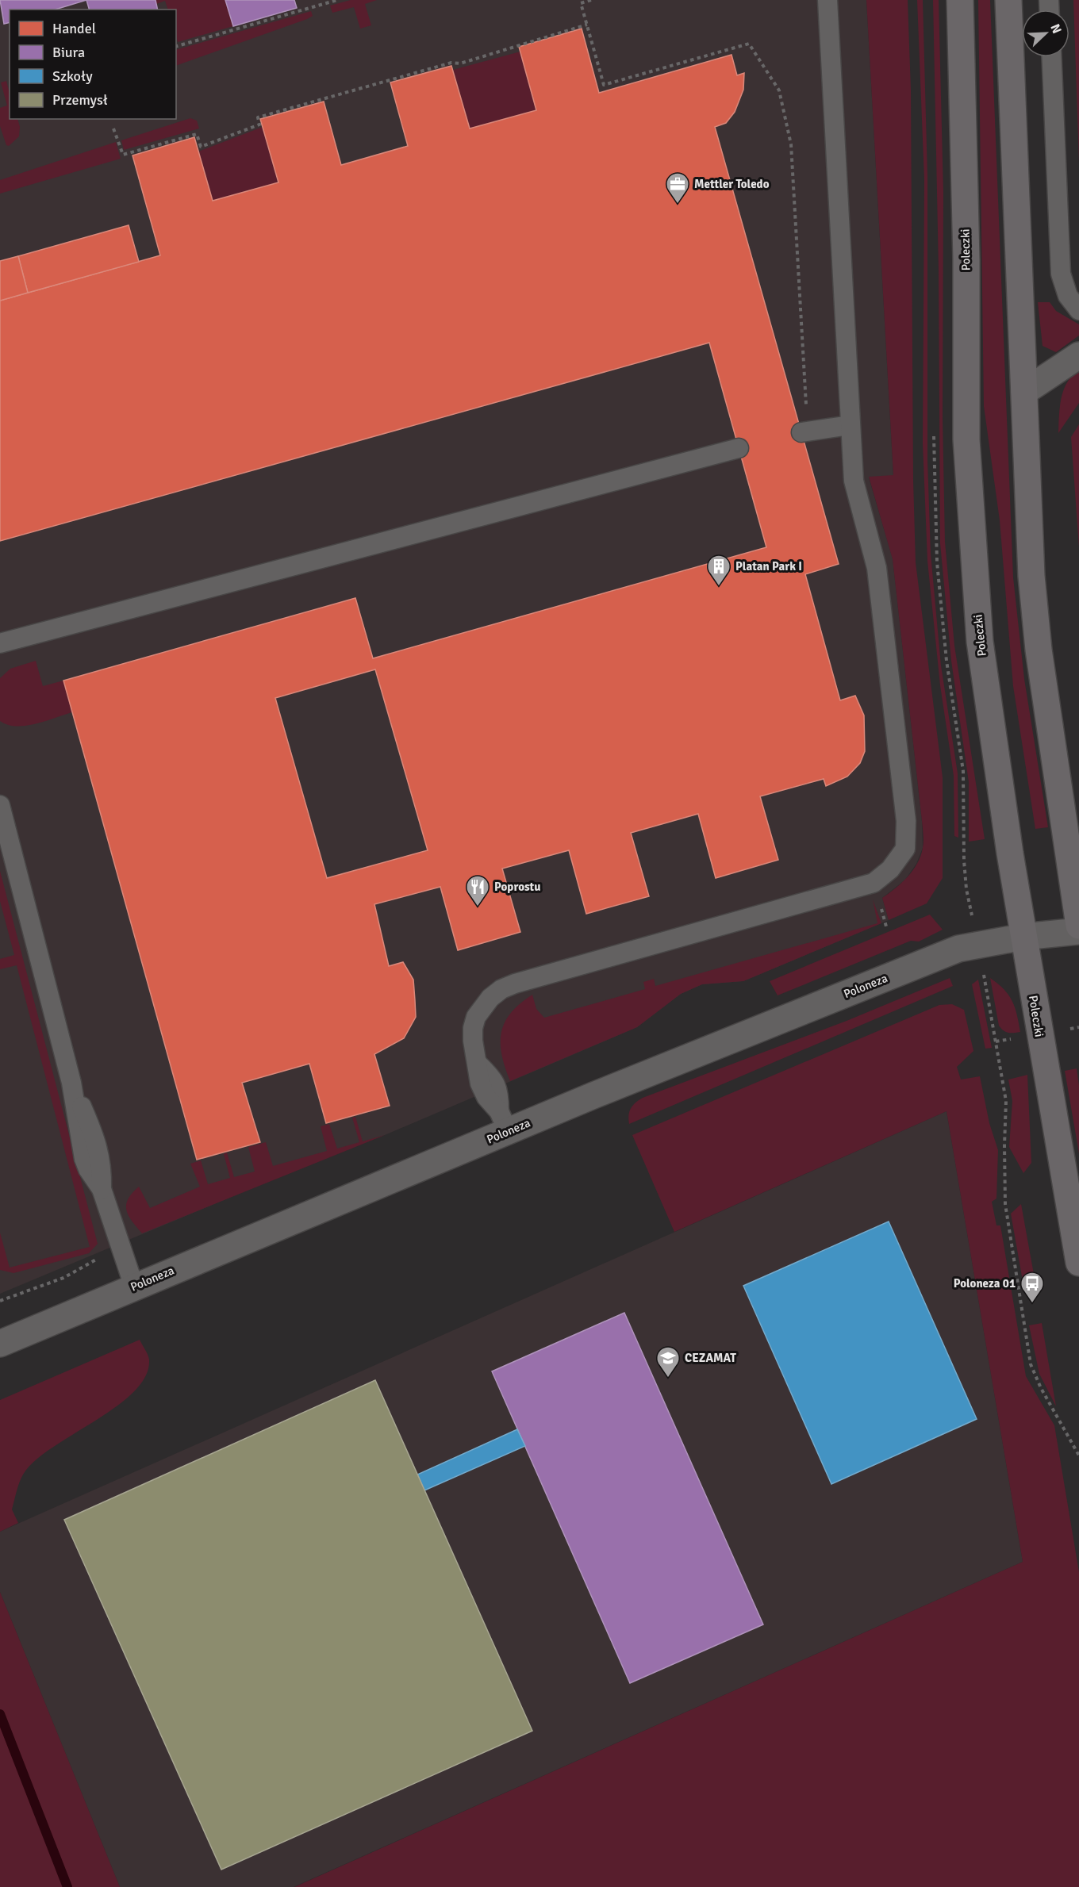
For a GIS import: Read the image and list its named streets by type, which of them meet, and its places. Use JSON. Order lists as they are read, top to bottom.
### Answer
{
  "streets": {
    "main road": ["Poleczki"],
    "street": ["Poloneza"]
  },
  "crossings": [
    ["Poleczki", "Poloneza"]
  ],
  "places": {
    "office": ["Mettler Toledo"],
    "building": ["Platan Park I"],
    "restaurant": ["Poprostu"],
    "bus stop": ["Poloneza 01"],
    "school or university": ["CEZAMAT"]
  },
  "legend": [
    "Handel",
    "Biura",
    "Szkoły",
    "Przemysł"
  ],
  "north": "top right"
}
